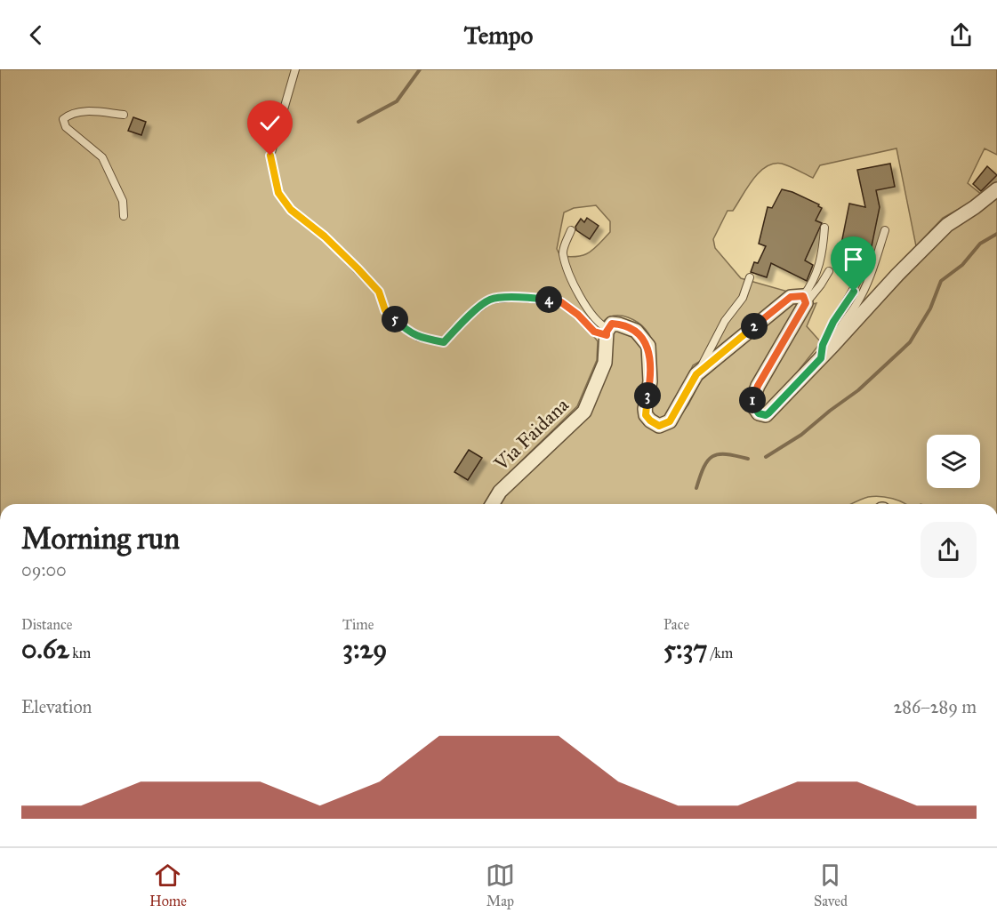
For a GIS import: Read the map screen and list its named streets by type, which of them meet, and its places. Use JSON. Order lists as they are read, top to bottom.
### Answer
{
  "streets": {
    "street": ["Via Faidana"]
  },
  "page": {
    "header": "Tempo",
    "pins": [
      "4",
      "5",
      "2",
      "3",
      "1"
    ],
    "heading": ["Morning run", "09:00"],
    "stats": [
      ["Distance", "0.62 km"],
      ["Time", "3:29"],
      ["Pace", "5:37 /km"]
    ],
    "chart": ["Elevation", "286–289 m"],
    "tabs": ["Home", "Map", "Saved"]
  }
}
